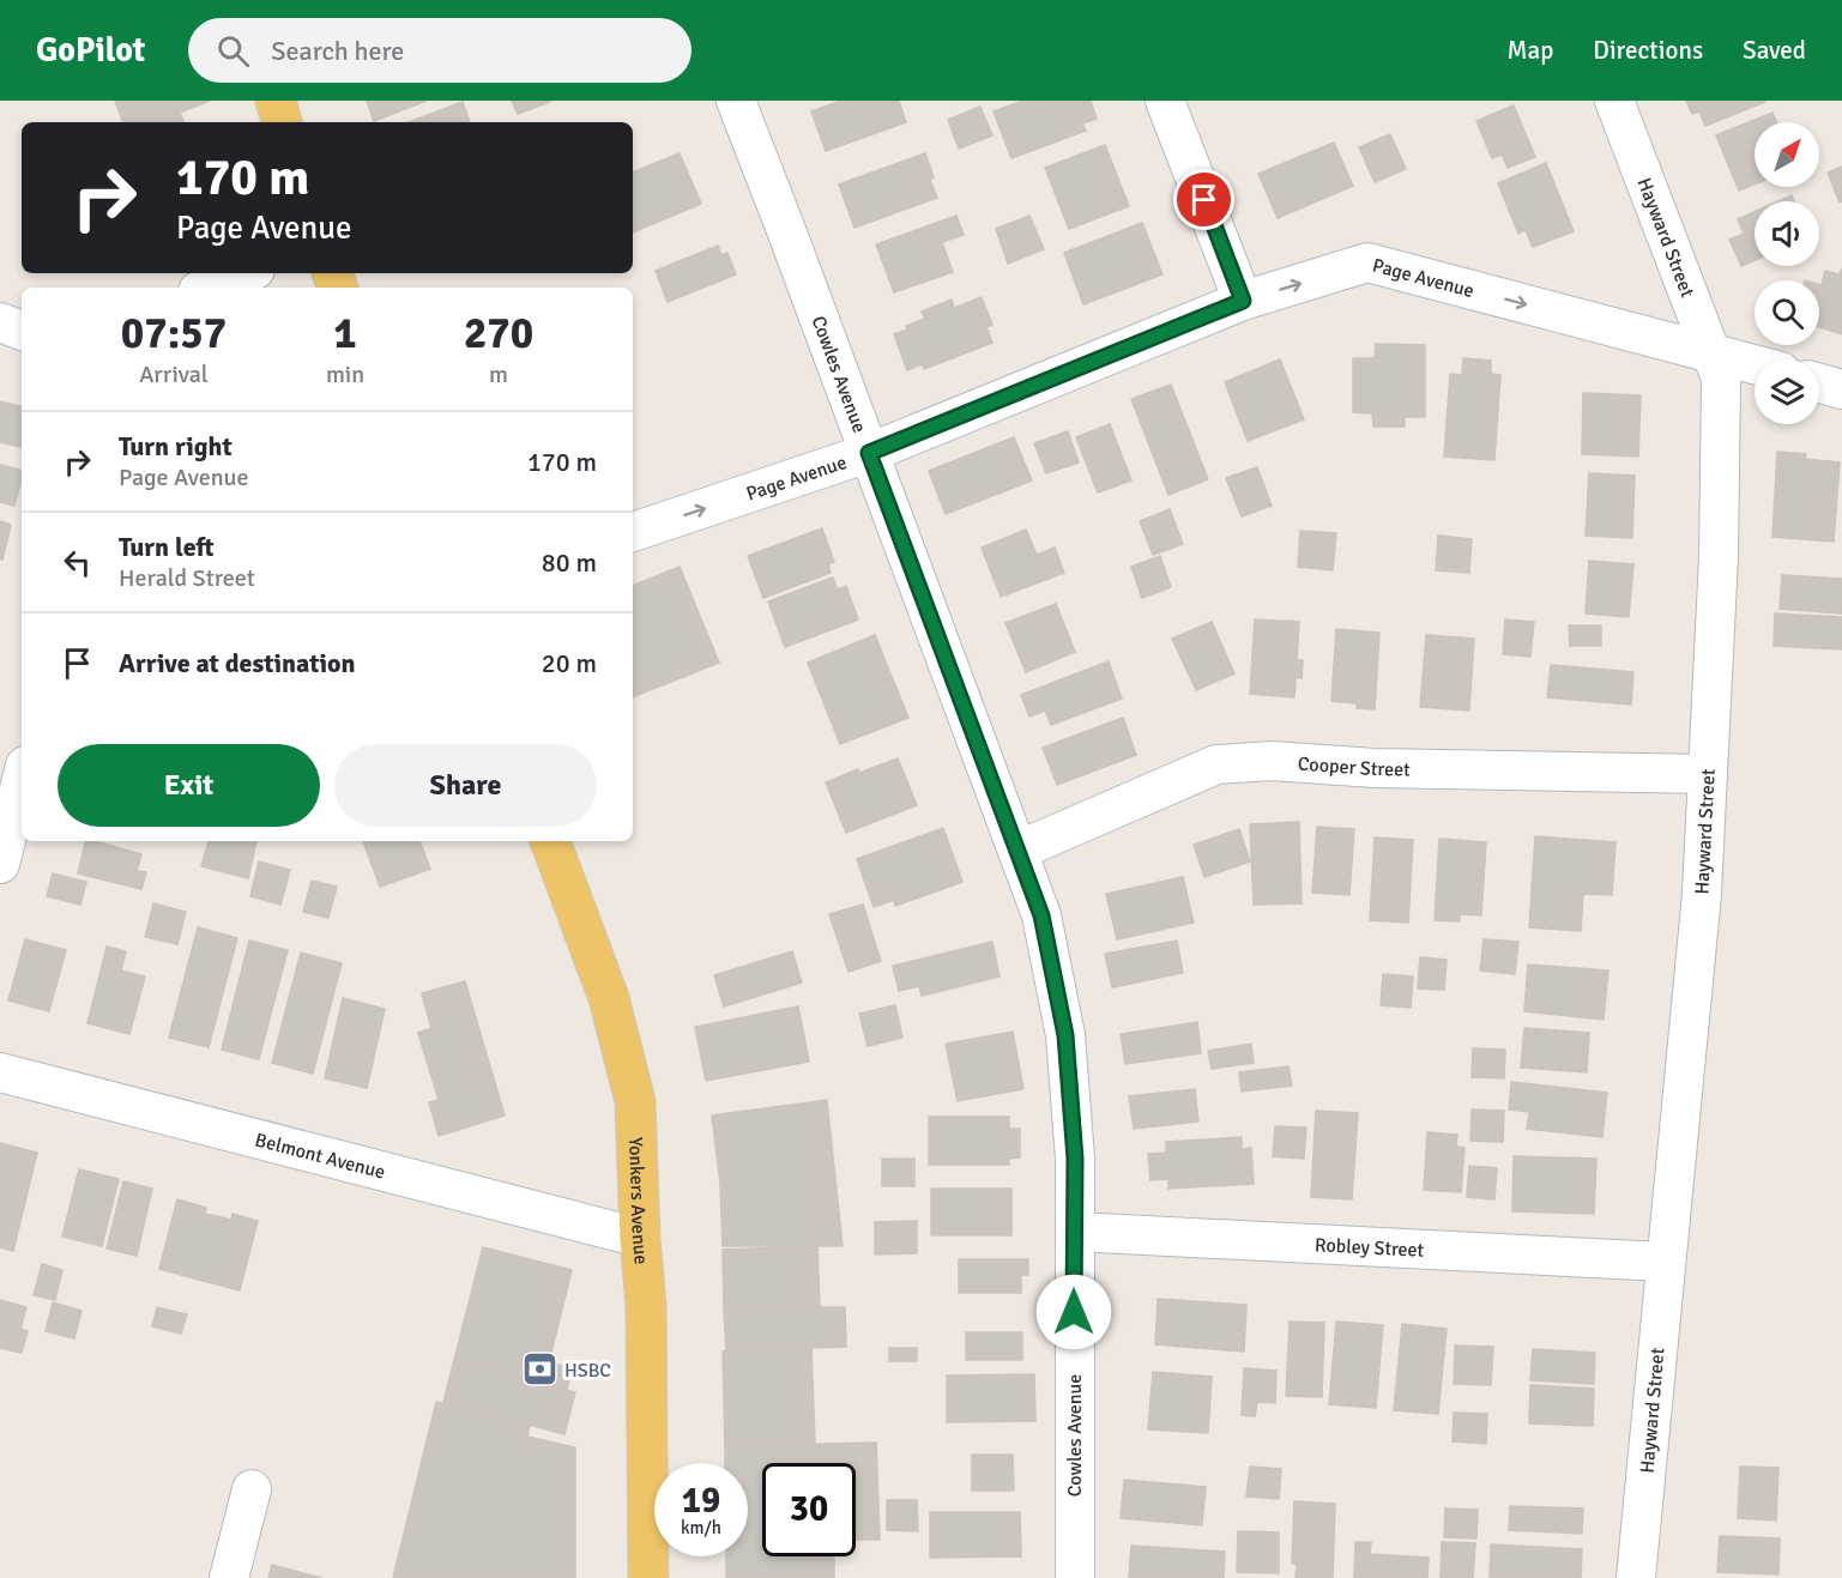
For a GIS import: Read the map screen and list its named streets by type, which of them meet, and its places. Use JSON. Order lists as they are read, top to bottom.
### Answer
{
  "streets": {
    "main road": ["Yonkers Avenue"],
    "street": [
      "Hayward Street",
      "Page Avenue",
      "Cowles Avenue",
      "Cooper Street",
      "Belmont Avenue",
      "Robley Street"
    ]
  },
  "crossings": [
    ["Hayward Street", "Page Avenue"],
    ["Hayward Street", "Cooper Street"],
    ["Hayward Street", "Robley Street"],
    ["Page Avenue", "Cowles Avenue"],
    ["Cowles Avenue", "Cooper Street"],
    ["Cowles Avenue", "Robley Street"],
    ["Belmont Avenue", "Yonkers Avenue"]
  ],
  "one_way": ["Page Avenue"],
  "places": {
    "bank": ["HSBC"]
  },
  "north": "top right",
  "page": {
    "header": "GoPilot",
    "search": "Search here",
    "nav": ["Map", "Directions", "Saved"],
    "turn": ["170 m", "Page Avenue"],
    "eta": [
      "07:57",
      "Arrival",
      "1",
      "min",
      "270",
      "m"
    ],
    "list": [
      {
        "name": "Turn right",
        "note": "Page Avenue",
        "value": "170 m"
      },
      {
        "name": "Turn left",
        "note": "Herald Street",
        "value": "80 m"
      },
      {
        "name": "Arrive at destination",
        "value": "20 m"
      }
    ],
    "buttons": ["Exit", "Share"],
    "speed": "19 km/h",
    "limit": "30"
  }
}
